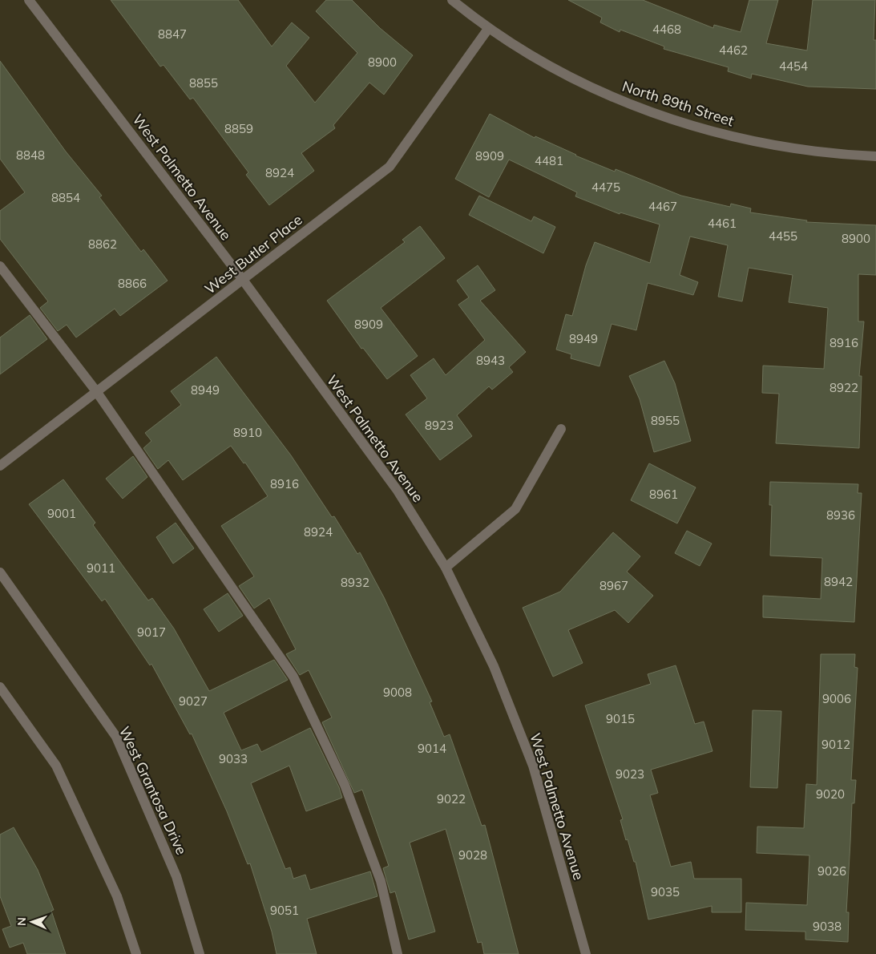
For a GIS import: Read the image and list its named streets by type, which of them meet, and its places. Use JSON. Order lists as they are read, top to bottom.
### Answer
{
  "streets": {
    "street": [
      "North 89th Street",
      "West Palmetto Avenue",
      "West Butler Place",
      "West Grantosa Drive"
    ]
  },
  "crossings": [
    ["North 89th Street", "West Butler Place"],
    ["West Palmetto Avenue", "West Butler Place"]
  ],
  "house_numbers": [
    "4468",
    "8847",
    "4462",
    "8900",
    "4454",
    "8855",
    "8859",
    "8848",
    "8909",
    "4481",
    "8924",
    "4475",
    "8854",
    "4467",
    "4461",
    "4455",
    "8900",
    "8862",
    "8866",
    "8909",
    "8949",
    "8916",
    "8943",
    "8922",
    "8949",
    "8955",
    "8923",
    "8910",
    "8916",
    "8961",
    "9001",
    "8936",
    "8924",
    "9011",
    "8942",
    "8932",
    "8967",
    "9017",
    "9008",
    "9006",
    "9027",
    "9015",
    "9012",
    "9014",
    "9033",
    "9023",
    "9020",
    "9022",
    "9028",
    "9026",
    "9035",
    "9051",
    "9038"
  ],
  "north": "left"
}
